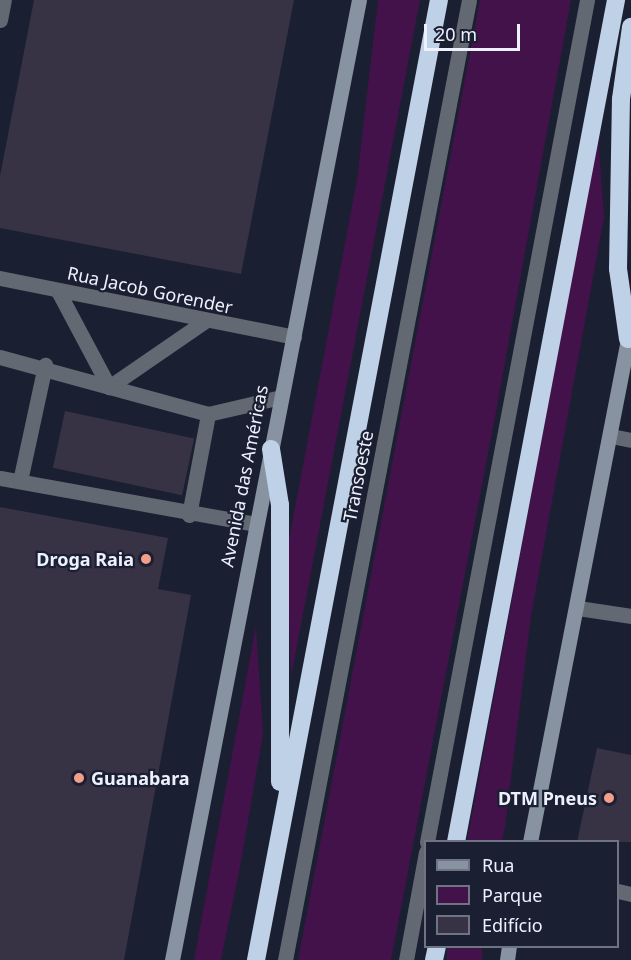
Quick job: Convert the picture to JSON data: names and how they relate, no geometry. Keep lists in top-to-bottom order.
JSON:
{
  "streets": {
    "main road": ["Avenida das Américas"],
    "street": ["Rua Jacob Gorender", "Transoeste"]
  },
  "crossings": [
    ["Rua Jacob Gorender", "Avenida das Américas"]
  ],
  "places": ["Droga Raia", "Guanabara", "DTM Pneus"],
  "legend": ["Rua", "Parque", "Edifício"],
  "scale_bar": "20 m"
}
